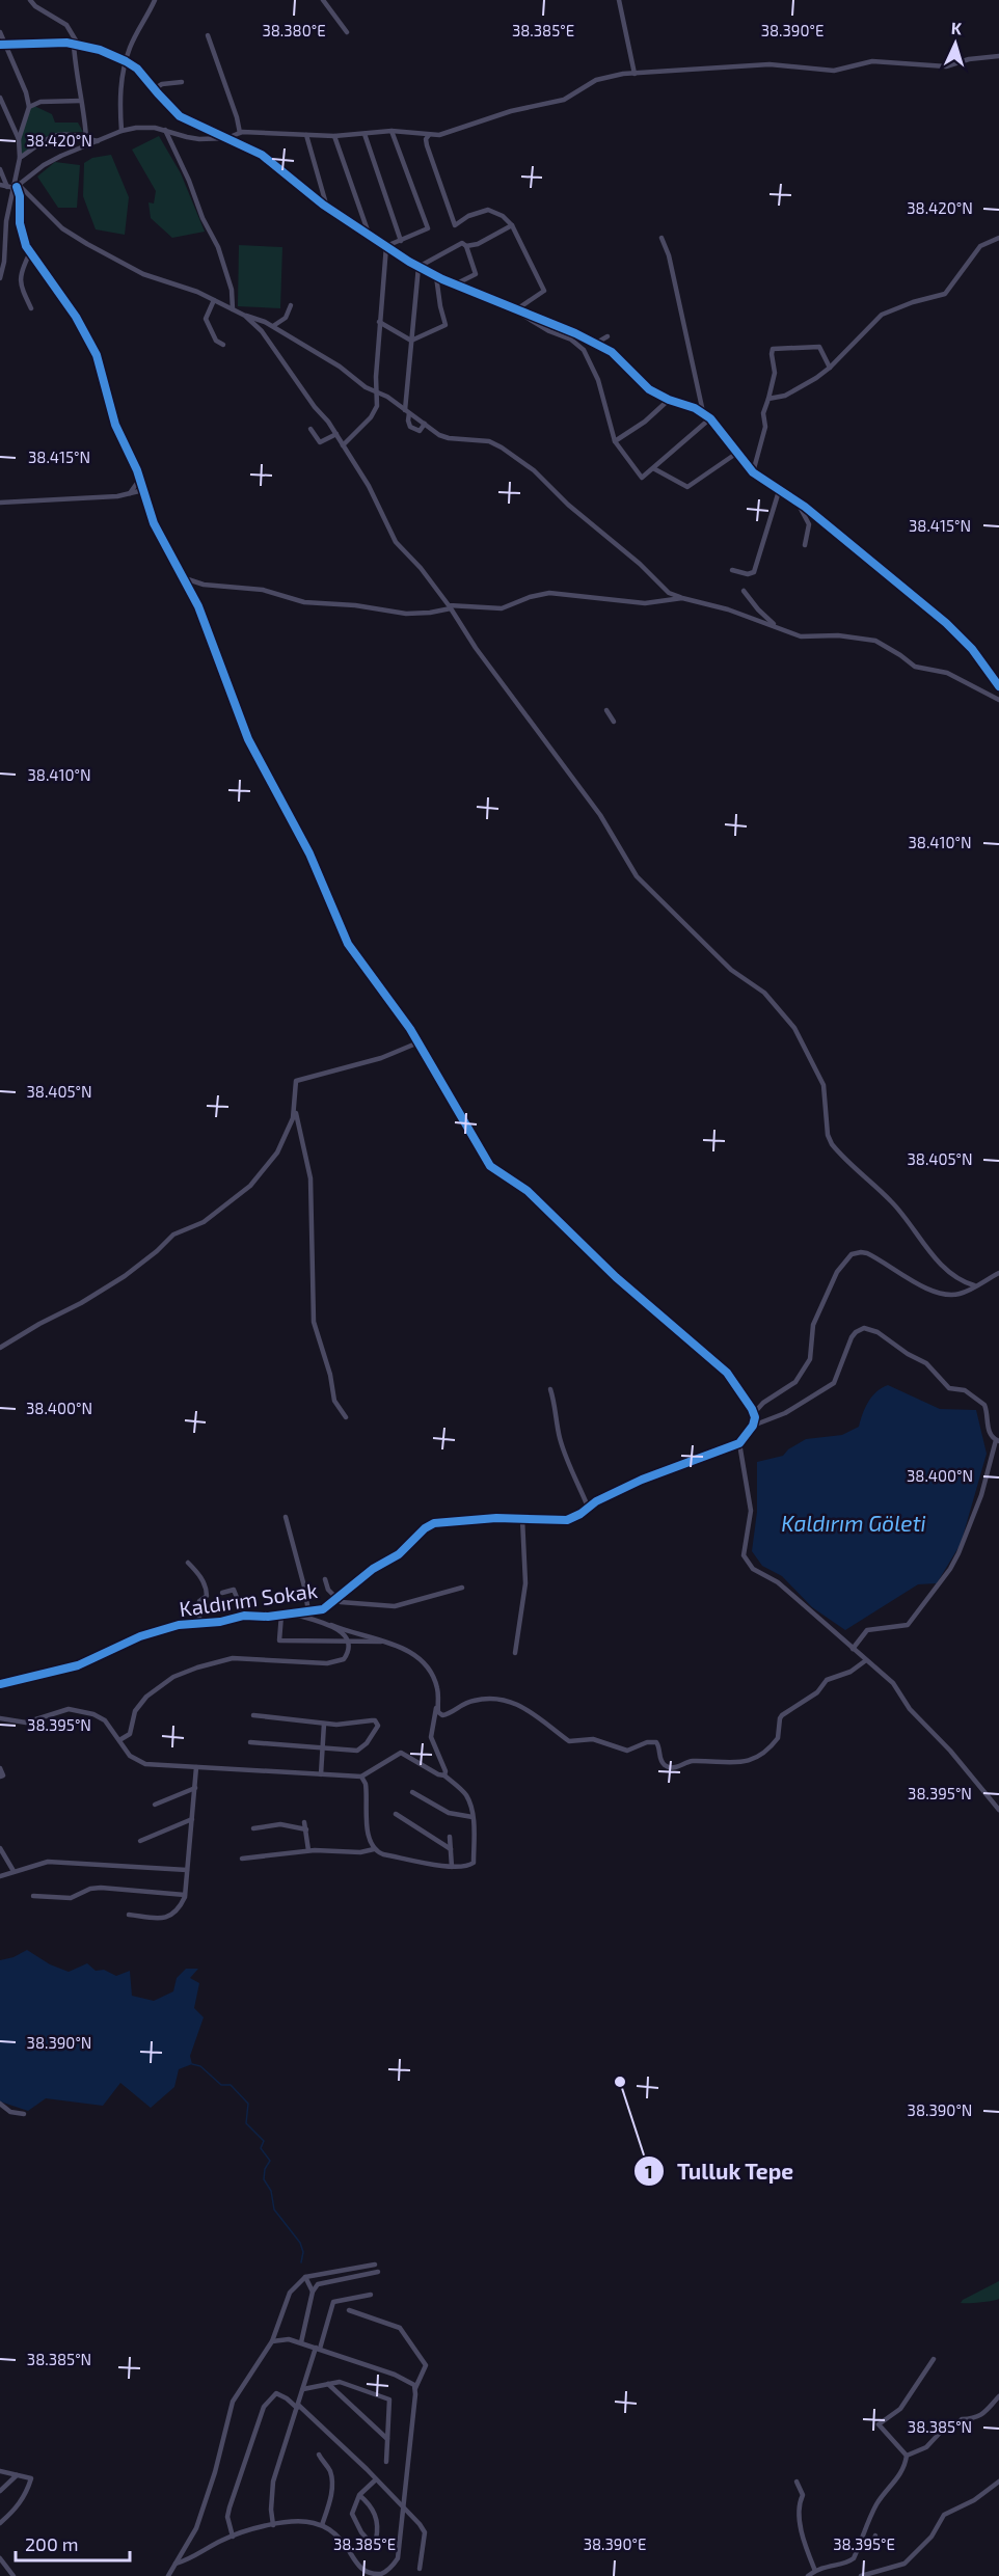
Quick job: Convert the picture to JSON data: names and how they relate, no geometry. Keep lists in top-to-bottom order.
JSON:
{
  "streets": {
    "street": ["Kaldırım Sokak"]
  },
  "water": ["Kaldırım Göleti"],
  "places": ["Tulluk Tepe"],
  "scale_bar": "200 m",
  "north": "top",
  "coordinates": [
    "38.380°E",
    "38.385°E",
    "38.390°E",
    "38.420°N",
    "38.415°N",
    "38.410°N",
    "38.405°N",
    "38.400°N",
    "38.395°N",
    "38.390°N",
    "38.385°N",
    "38.395°E"
  ]
}
